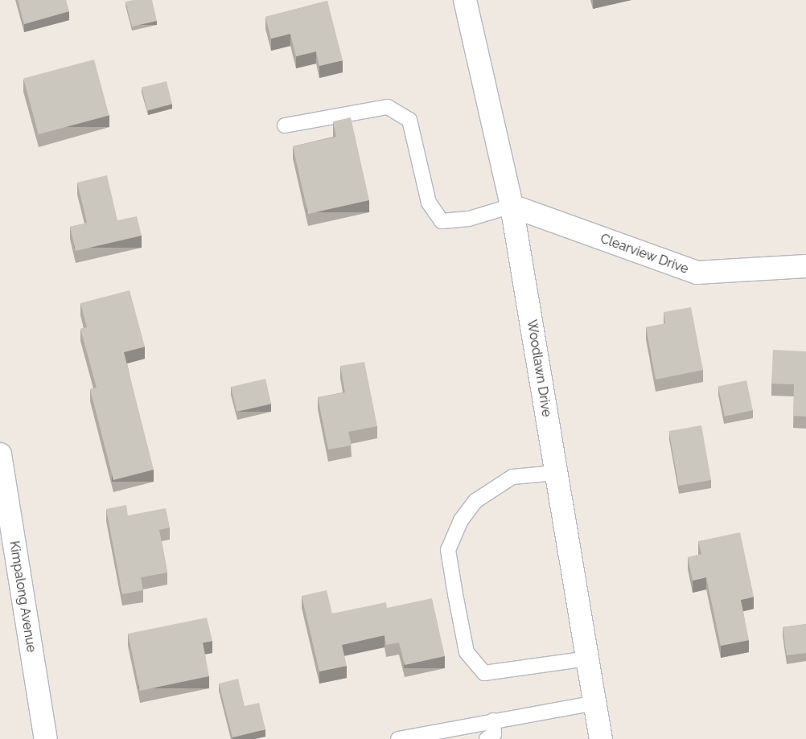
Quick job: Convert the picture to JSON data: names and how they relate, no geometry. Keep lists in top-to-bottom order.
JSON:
{
  "streets": {
    "main road": ["Clearview Drive", "Woodlawn Drive", "Kimpalong Avenue"]
  },
  "crossings": [
    ["Clearview Drive", "Woodlawn Drive"]
  ]
}
